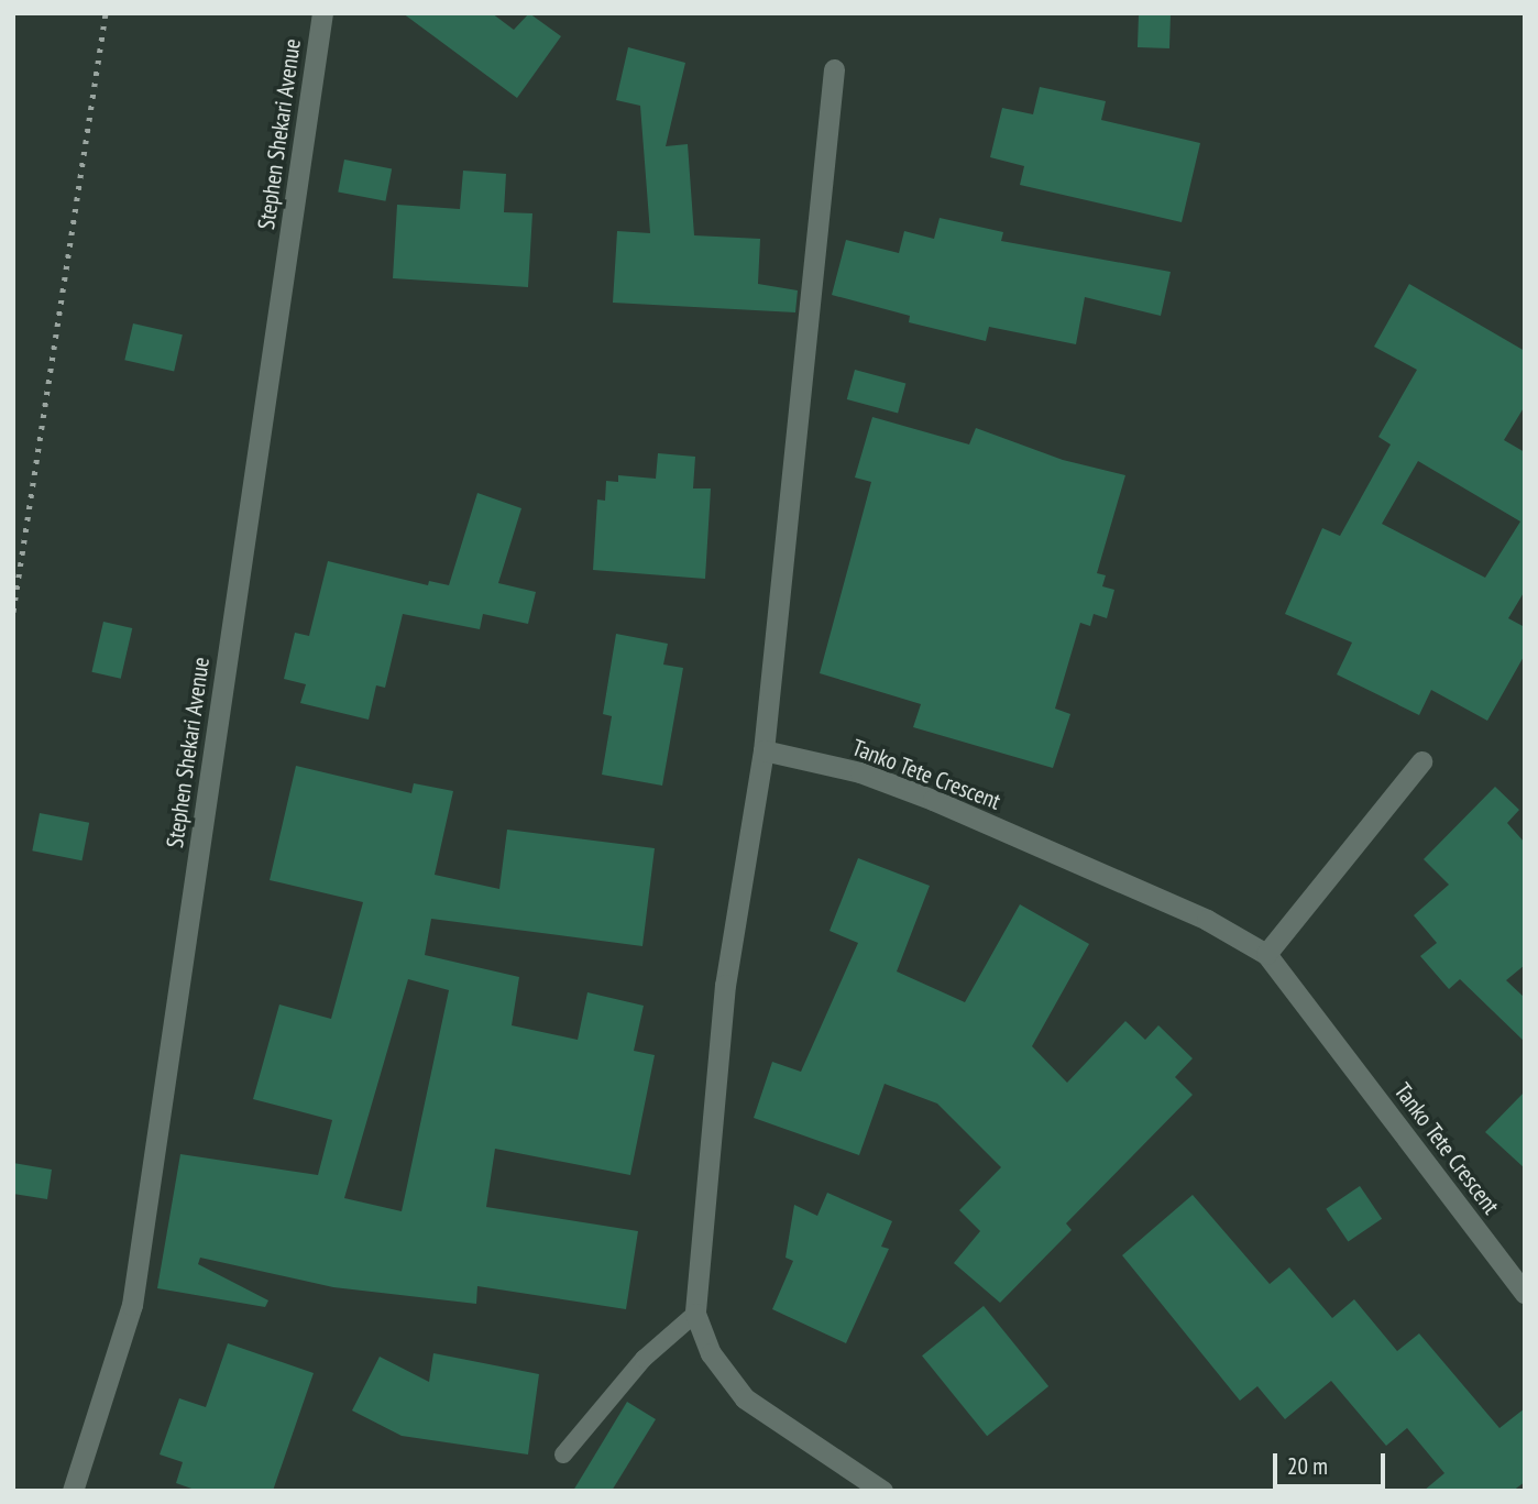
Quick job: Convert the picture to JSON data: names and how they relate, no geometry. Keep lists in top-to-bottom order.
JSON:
{
  "streets": {
    "street": ["Stephen Shekari Avenue", "Tanko Tete Crescent"]
  },
  "scale_bar": "20 m"
}
